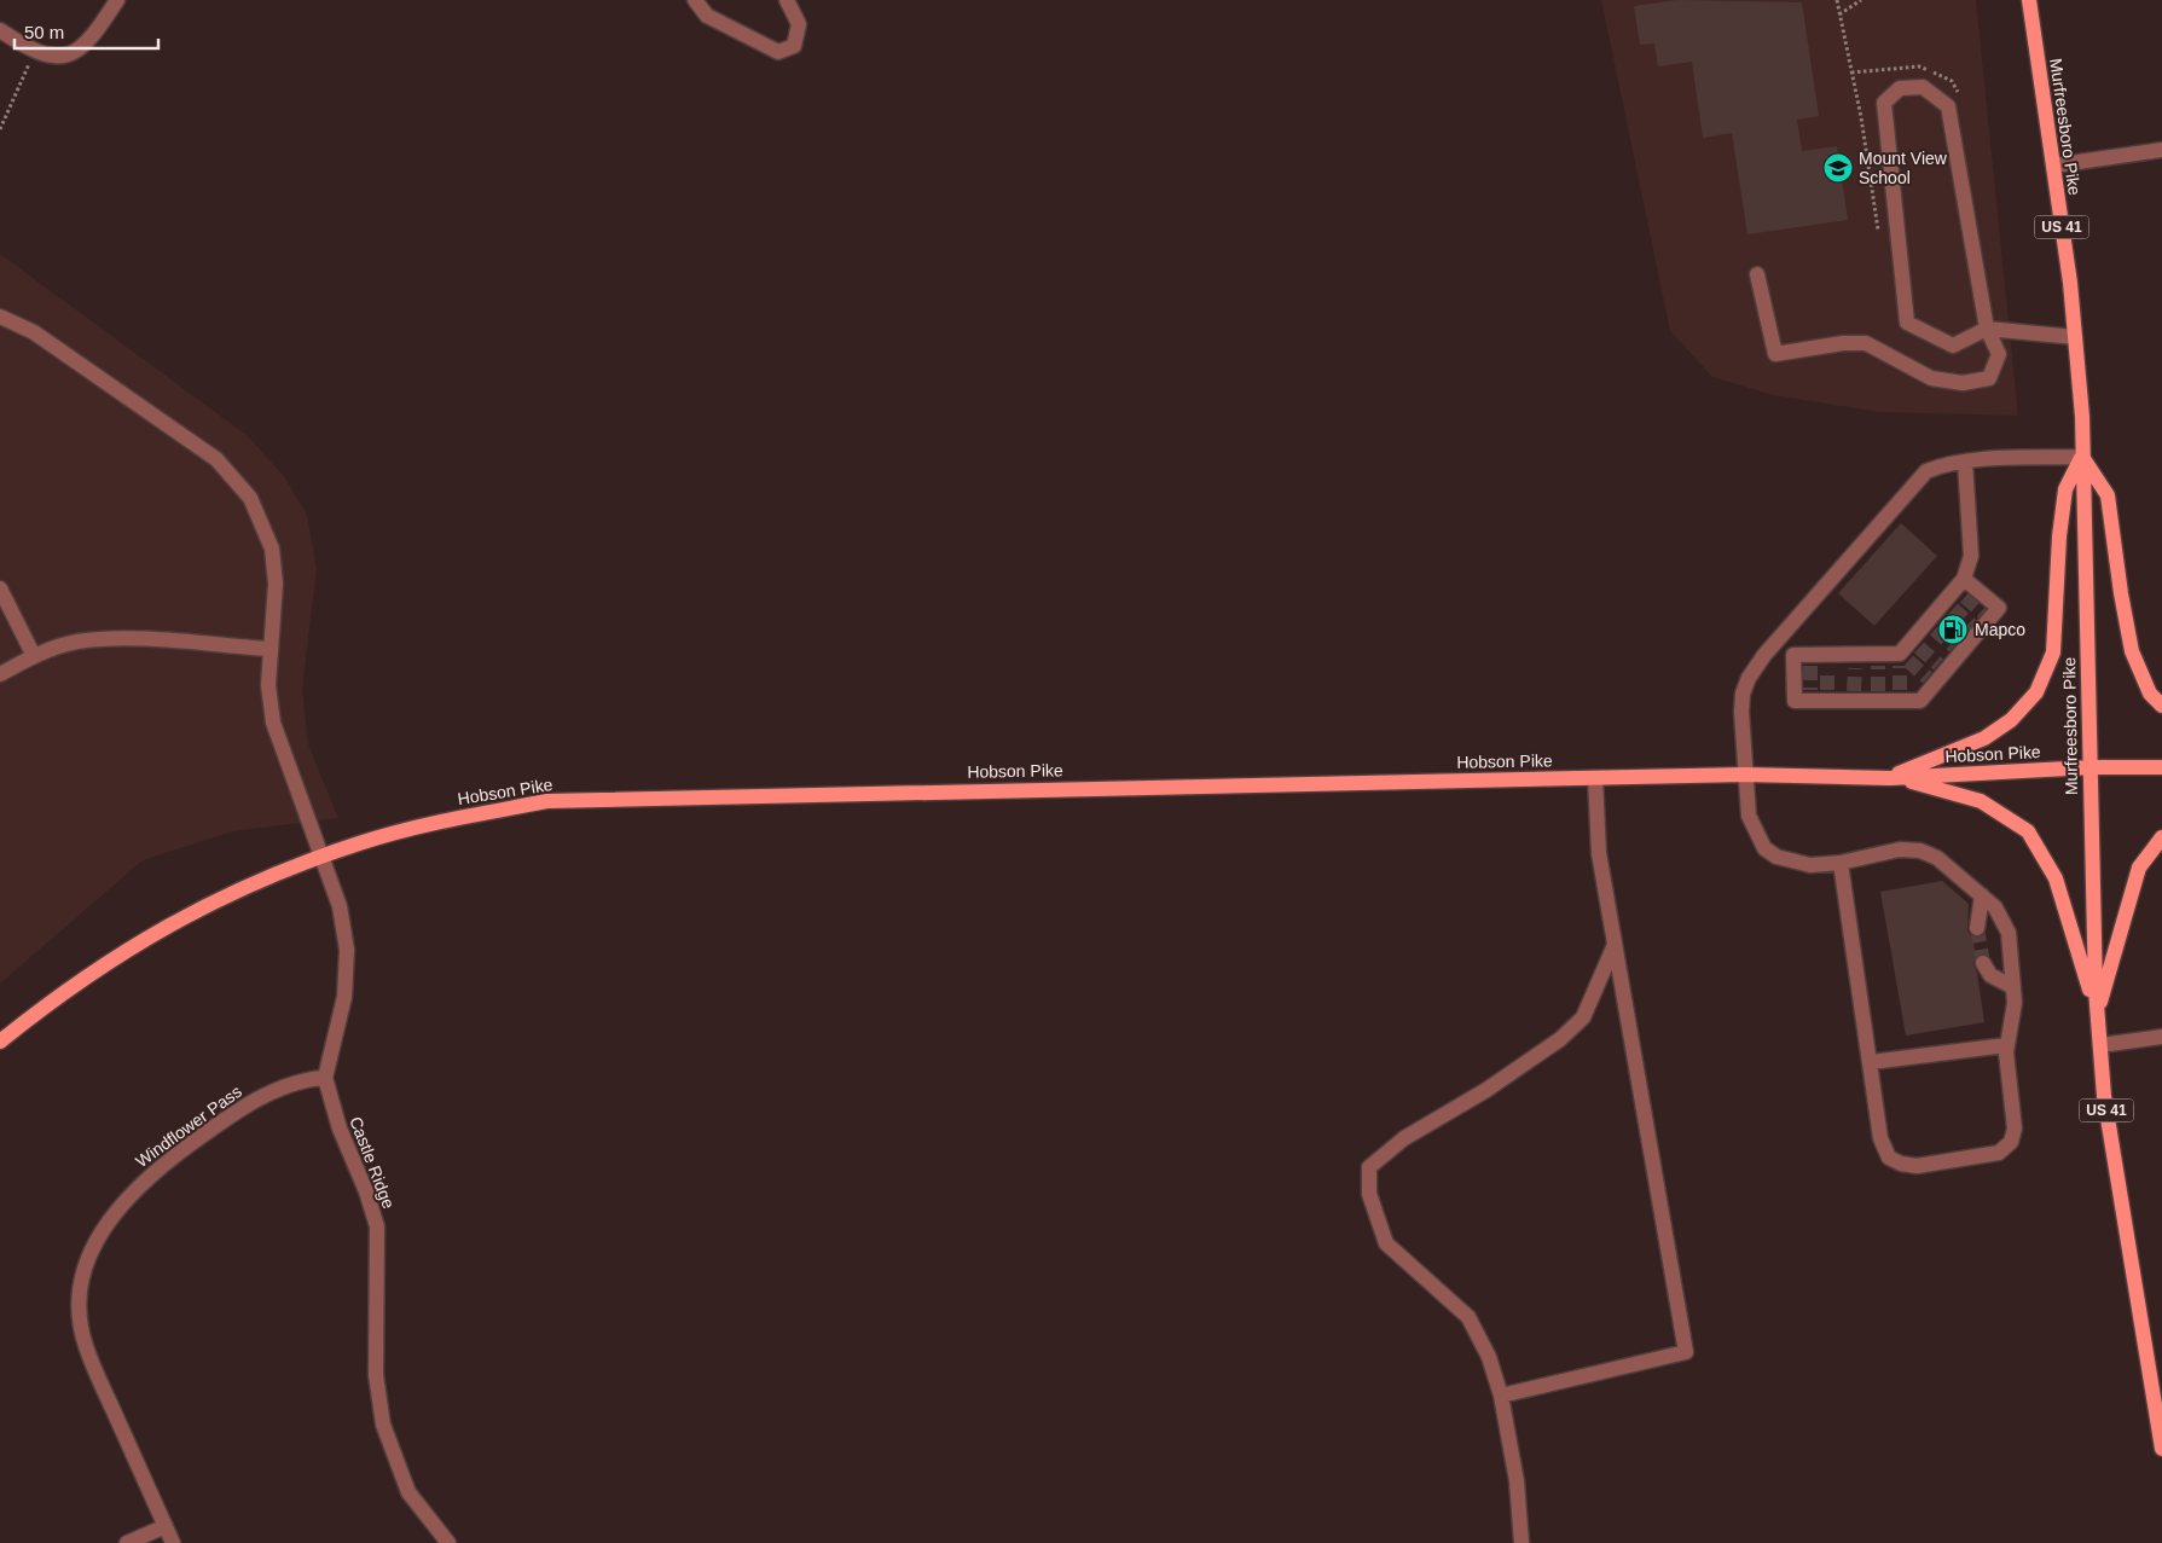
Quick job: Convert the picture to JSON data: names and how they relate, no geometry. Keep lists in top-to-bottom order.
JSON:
{
  "streets": {
    "main road": ["Murfreesboro Pike", "US 41", "Hobson Pike"],
    "street": ["Windflower Pass", "Castle Ridge"]
  },
  "crossings": [
    ["Murfreesboro Pike", "Hobson Pike"],
    ["Hobson Pike", "Castle Ridge"],
    ["Windflower Pass", "Castle Ridge"]
  ],
  "places": {
    "school or university": ["Mount View School"],
    "fuel station": ["Mapco"]
  },
  "scale_bar": "50 m"
}
